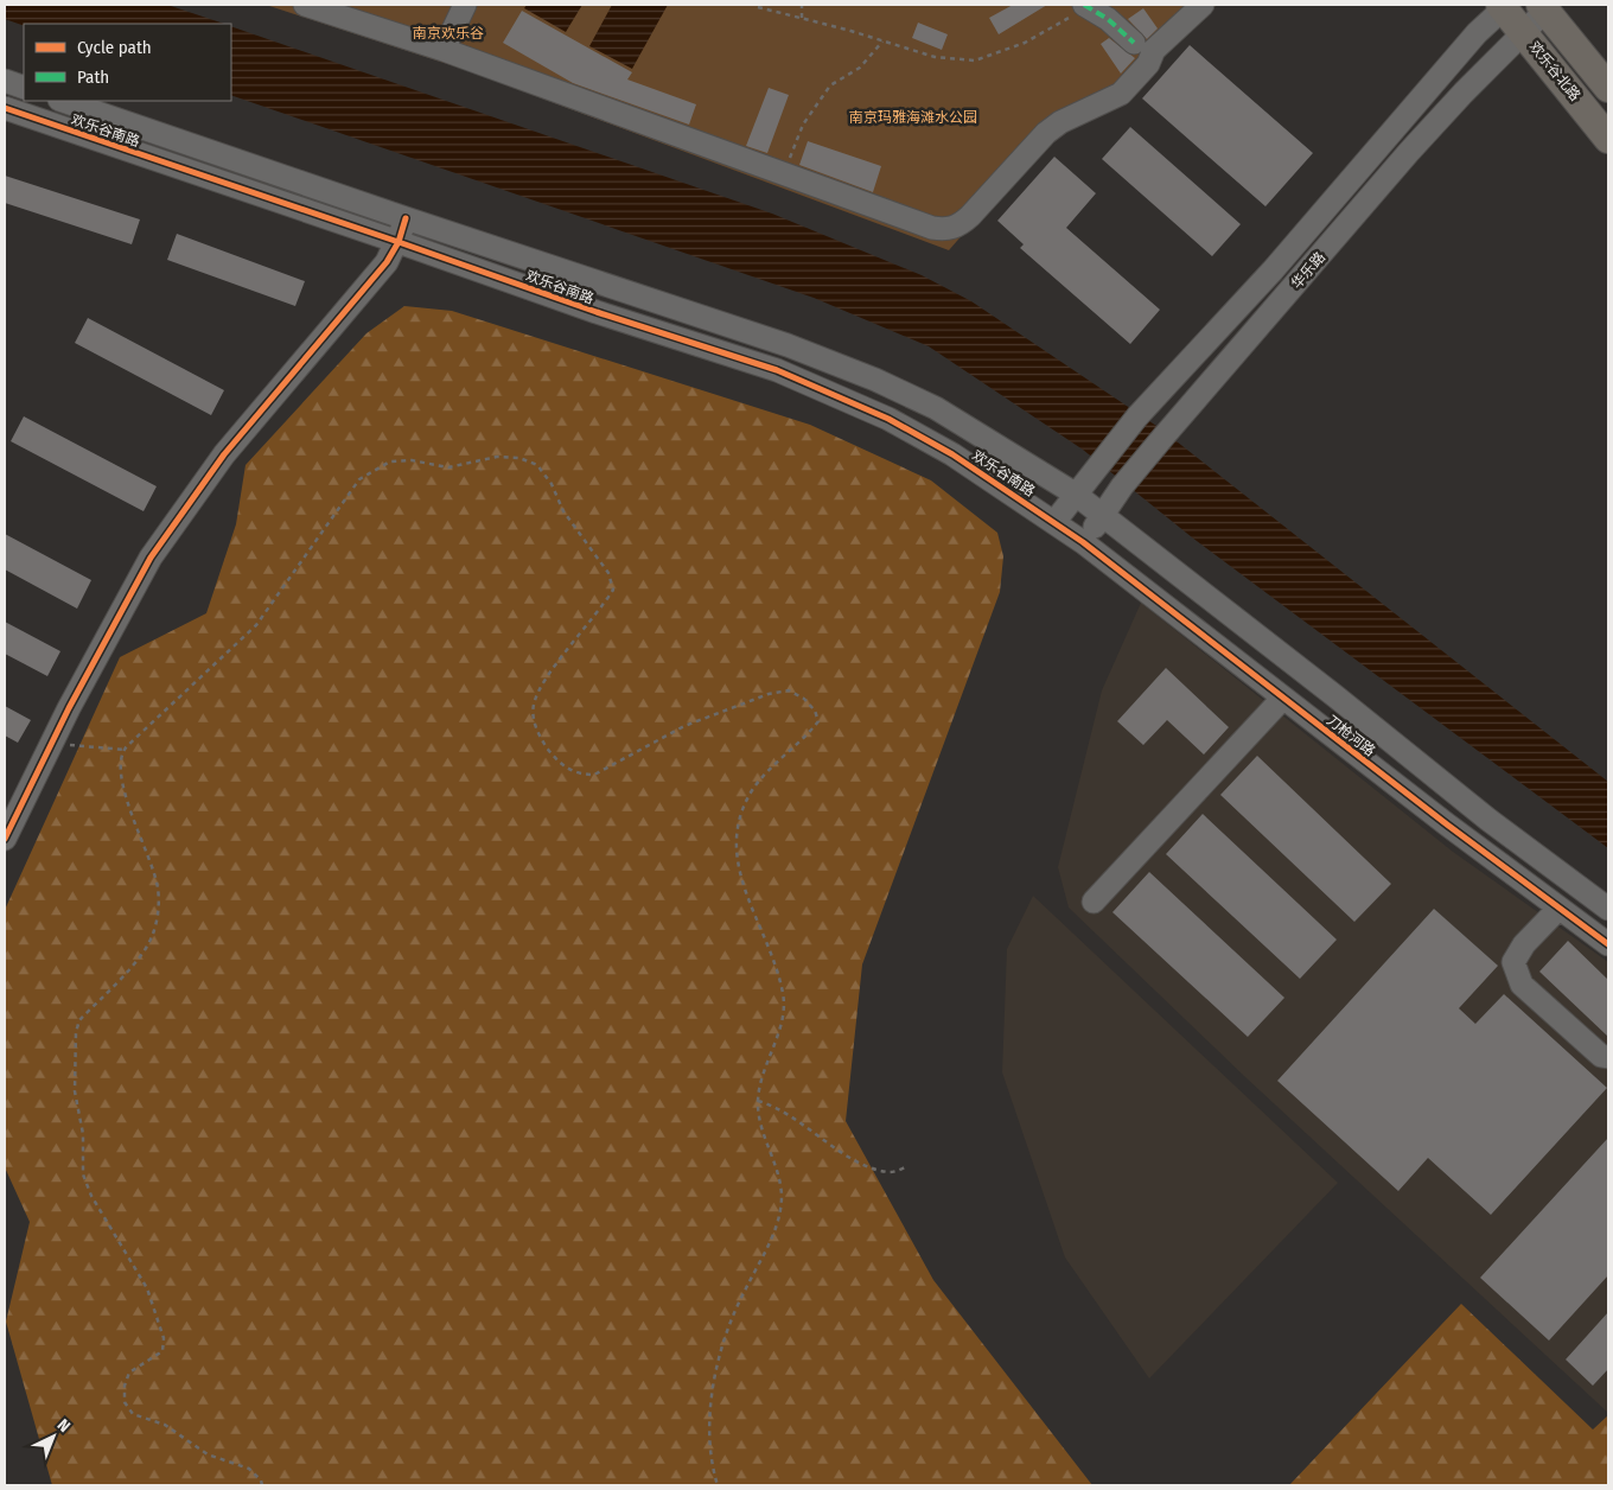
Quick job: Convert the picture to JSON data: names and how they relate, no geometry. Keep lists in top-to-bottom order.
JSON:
{
  "streets": {
    "main road": ["欢乐谷北路"],
    "street": ["欢乐谷南路", "华乐路", "刀枪河路"]
  },
  "crossings": [
    ["欢乐谷北路", "华乐路"],
    ["欢乐谷南路", "华乐路"],
    ["欢乐谷南路", "刀枪河路"],
    ["华乐路", "刀枪河路"]
  ],
  "parks": ["南京欢乐谷", "南京玛雅海滩水公园"],
  "legend": ["Cycle path", "Path"],
  "north": "top right"
}
